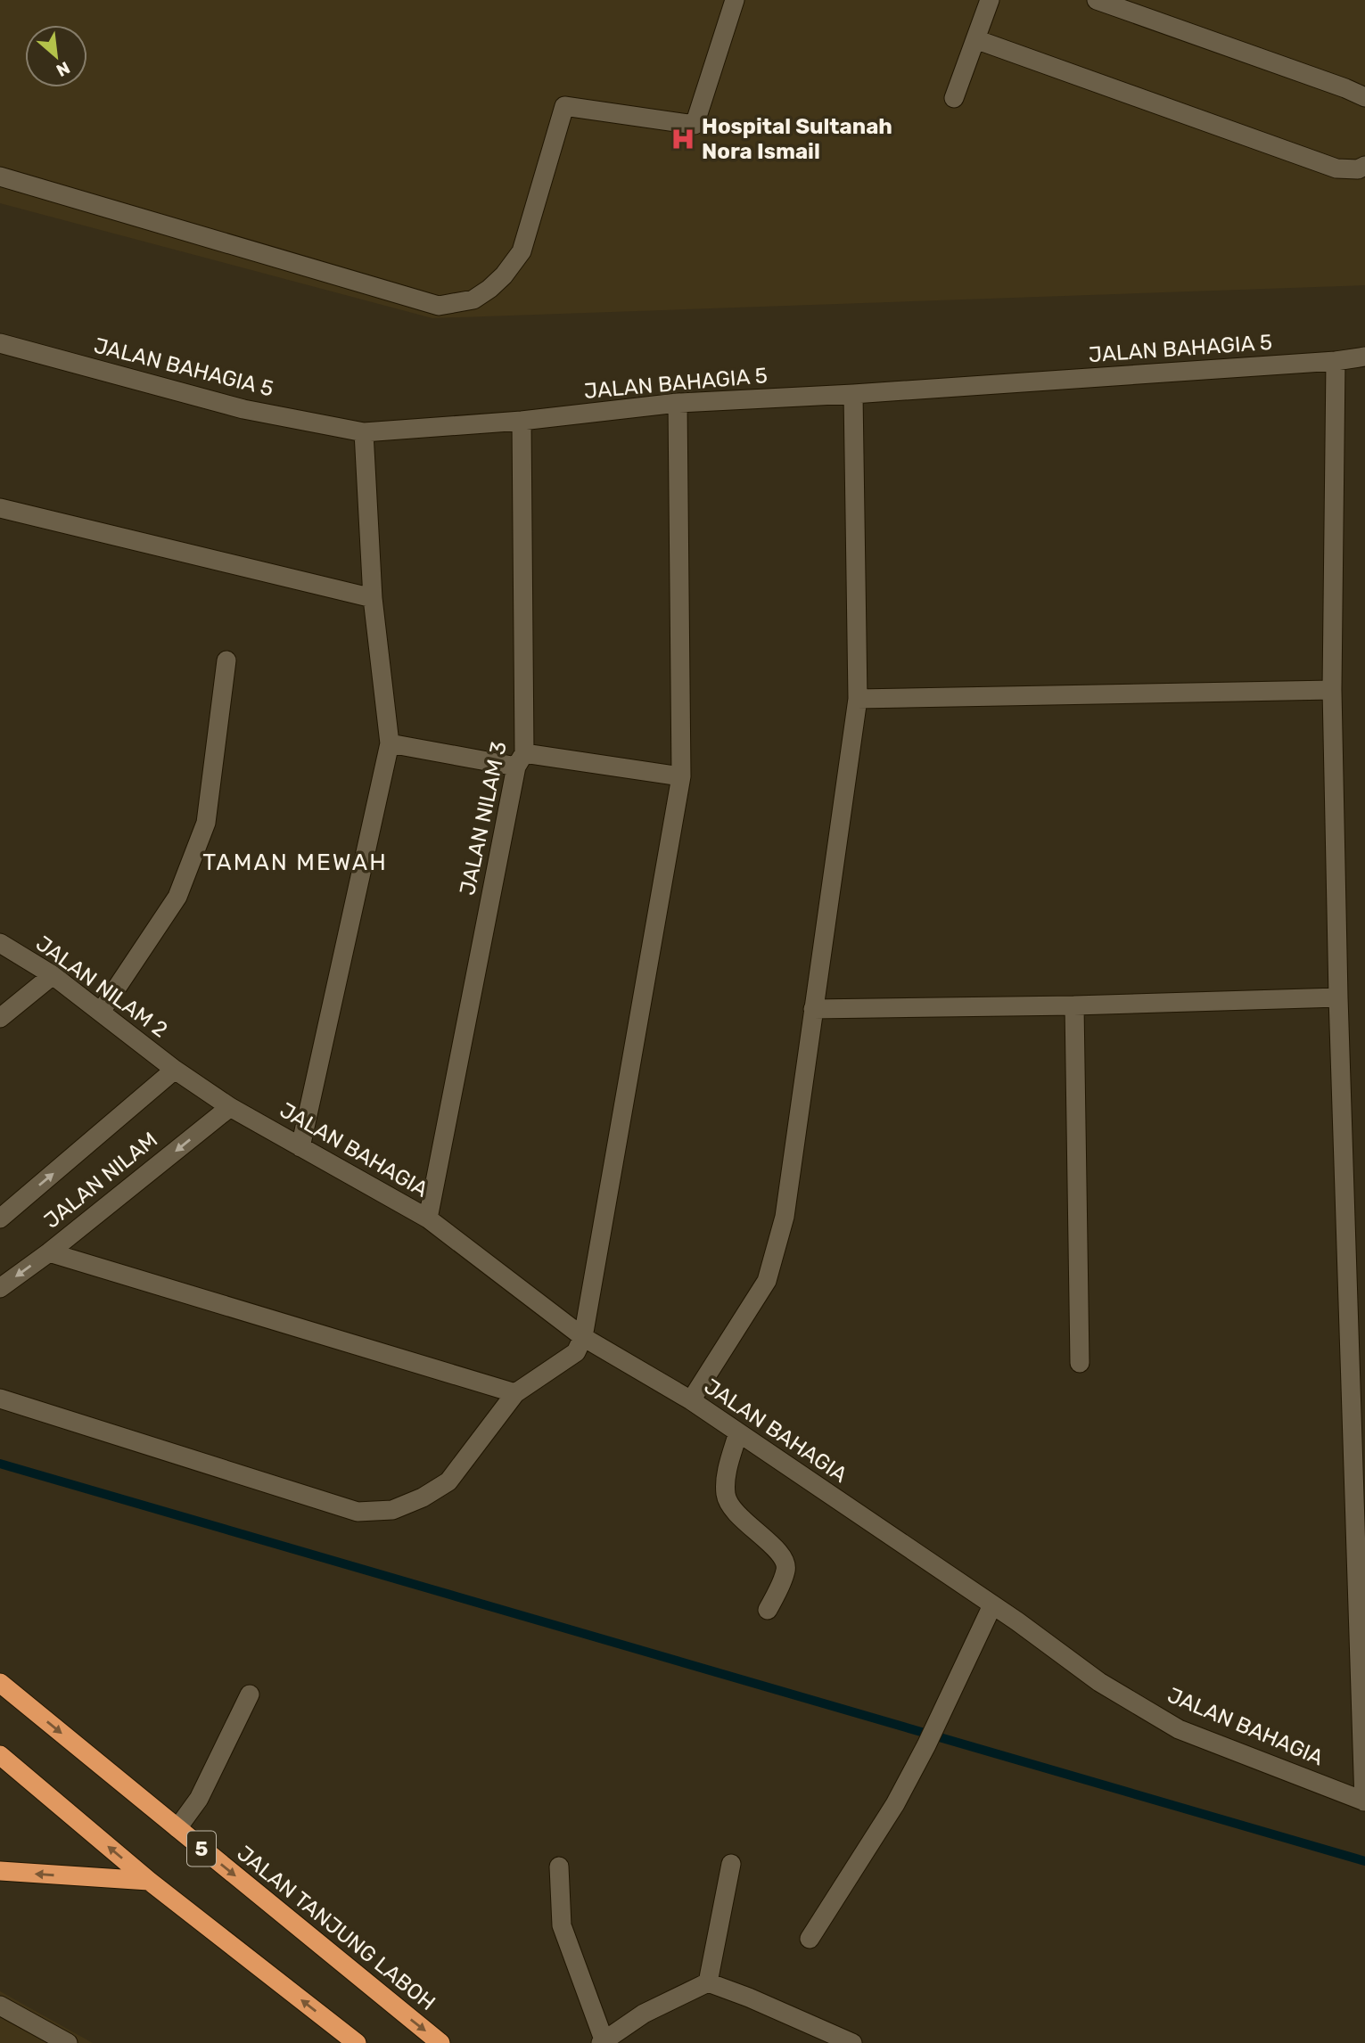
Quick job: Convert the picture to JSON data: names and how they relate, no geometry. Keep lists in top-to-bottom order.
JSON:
{
  "streets": {
    "highway": ["5", "JALAN TANJUNG LABOH"],
    "street": [
      "JALAN BAHAGIA 5",
      "JALAN NILAM 3",
      "JALAN NILAM 2",
      "JALAN BAHAGIA",
      "JALAN NILAM"
    ]
  },
  "crossings": [
    ["JALAN BAHAGIA 5", "JALAN NILAM 3"],
    ["JALAN NILAM 3", "JALAN BAHAGIA"],
    ["JALAN NILAM 2", "JALAN BAHAGIA"],
    ["JALAN NILAM 2", "JALAN NILAM"],
    ["JALAN BAHAGIA", "JALAN NILAM"]
  ],
  "districts": ["TAMAN MEWAH"],
  "places": {
    "hospital": ["Hospital Sultanah Nora Ismail"]
  },
  "north": "bottom right"
}
